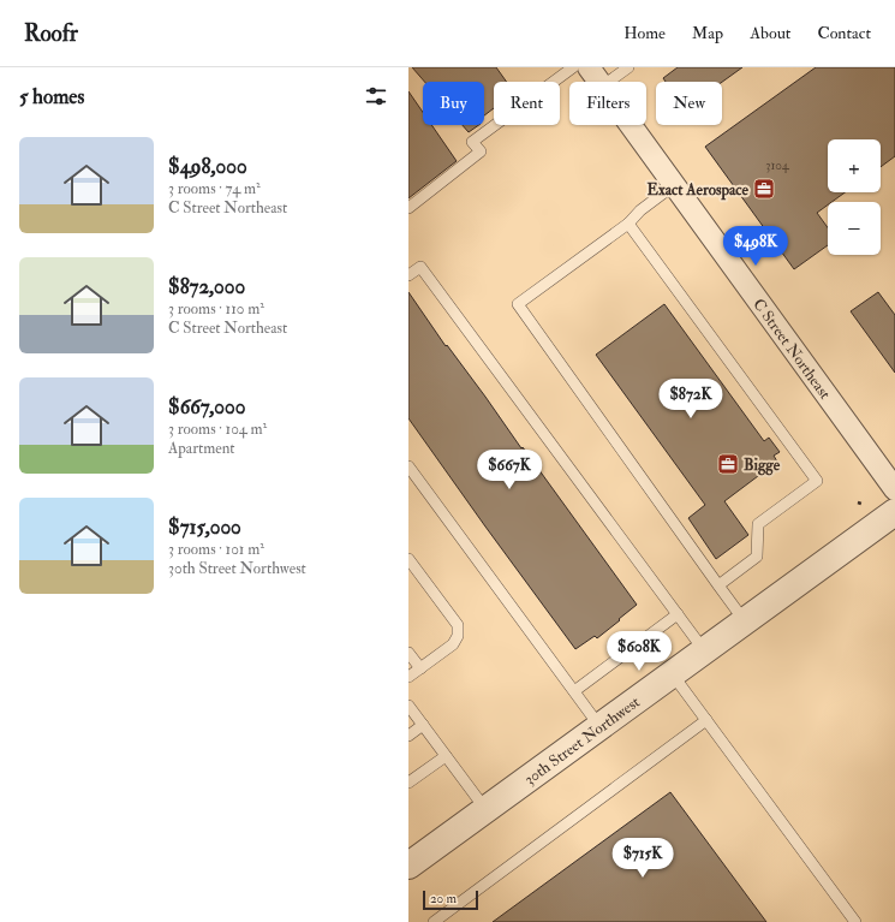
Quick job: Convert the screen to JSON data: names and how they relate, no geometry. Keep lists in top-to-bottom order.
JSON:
{
  "streets": {
    "street": ["C Street Northeast", "30th Street Northwest"]
  },
  "places": {
    "office": ["Exact Aerospace", "Bigge"]
  },
  "house_numbers": ["3104"],
  "scale_bar": "20 m",
  "page": {
    "header": "Roofr",
    "nav": [
      "Home",
      "Map",
      "About",
      "Contact"
    ],
    "heading": "5 homes",
    "chip": [
      "Buy",
      "Rent",
      "Filters",
      "New"
    ],
    "list": [
      {
        "name": "$498,000",
        "note": "3 rooms · 74 m² · C Street Northeast"
      },
      {
        "name": "$872,000",
        "note": "3 rooms · 110 m² · C Street Northeast"
      },
      {
        "name": "$667,000",
        "note": "3 rooms · 104 m² · Apartment"
      },
      {
        "name": "$715,000",
        "note": "3 rooms · 101 m² · 30th Street Northwest"
      }
    ],
    "map_buttons": ["+", "−"],
    "price": [
      "$498K",
      "$872K",
      "$667K",
      "$608K",
      "$715K"
    ],
    "scale": "20 m"
  }
}
